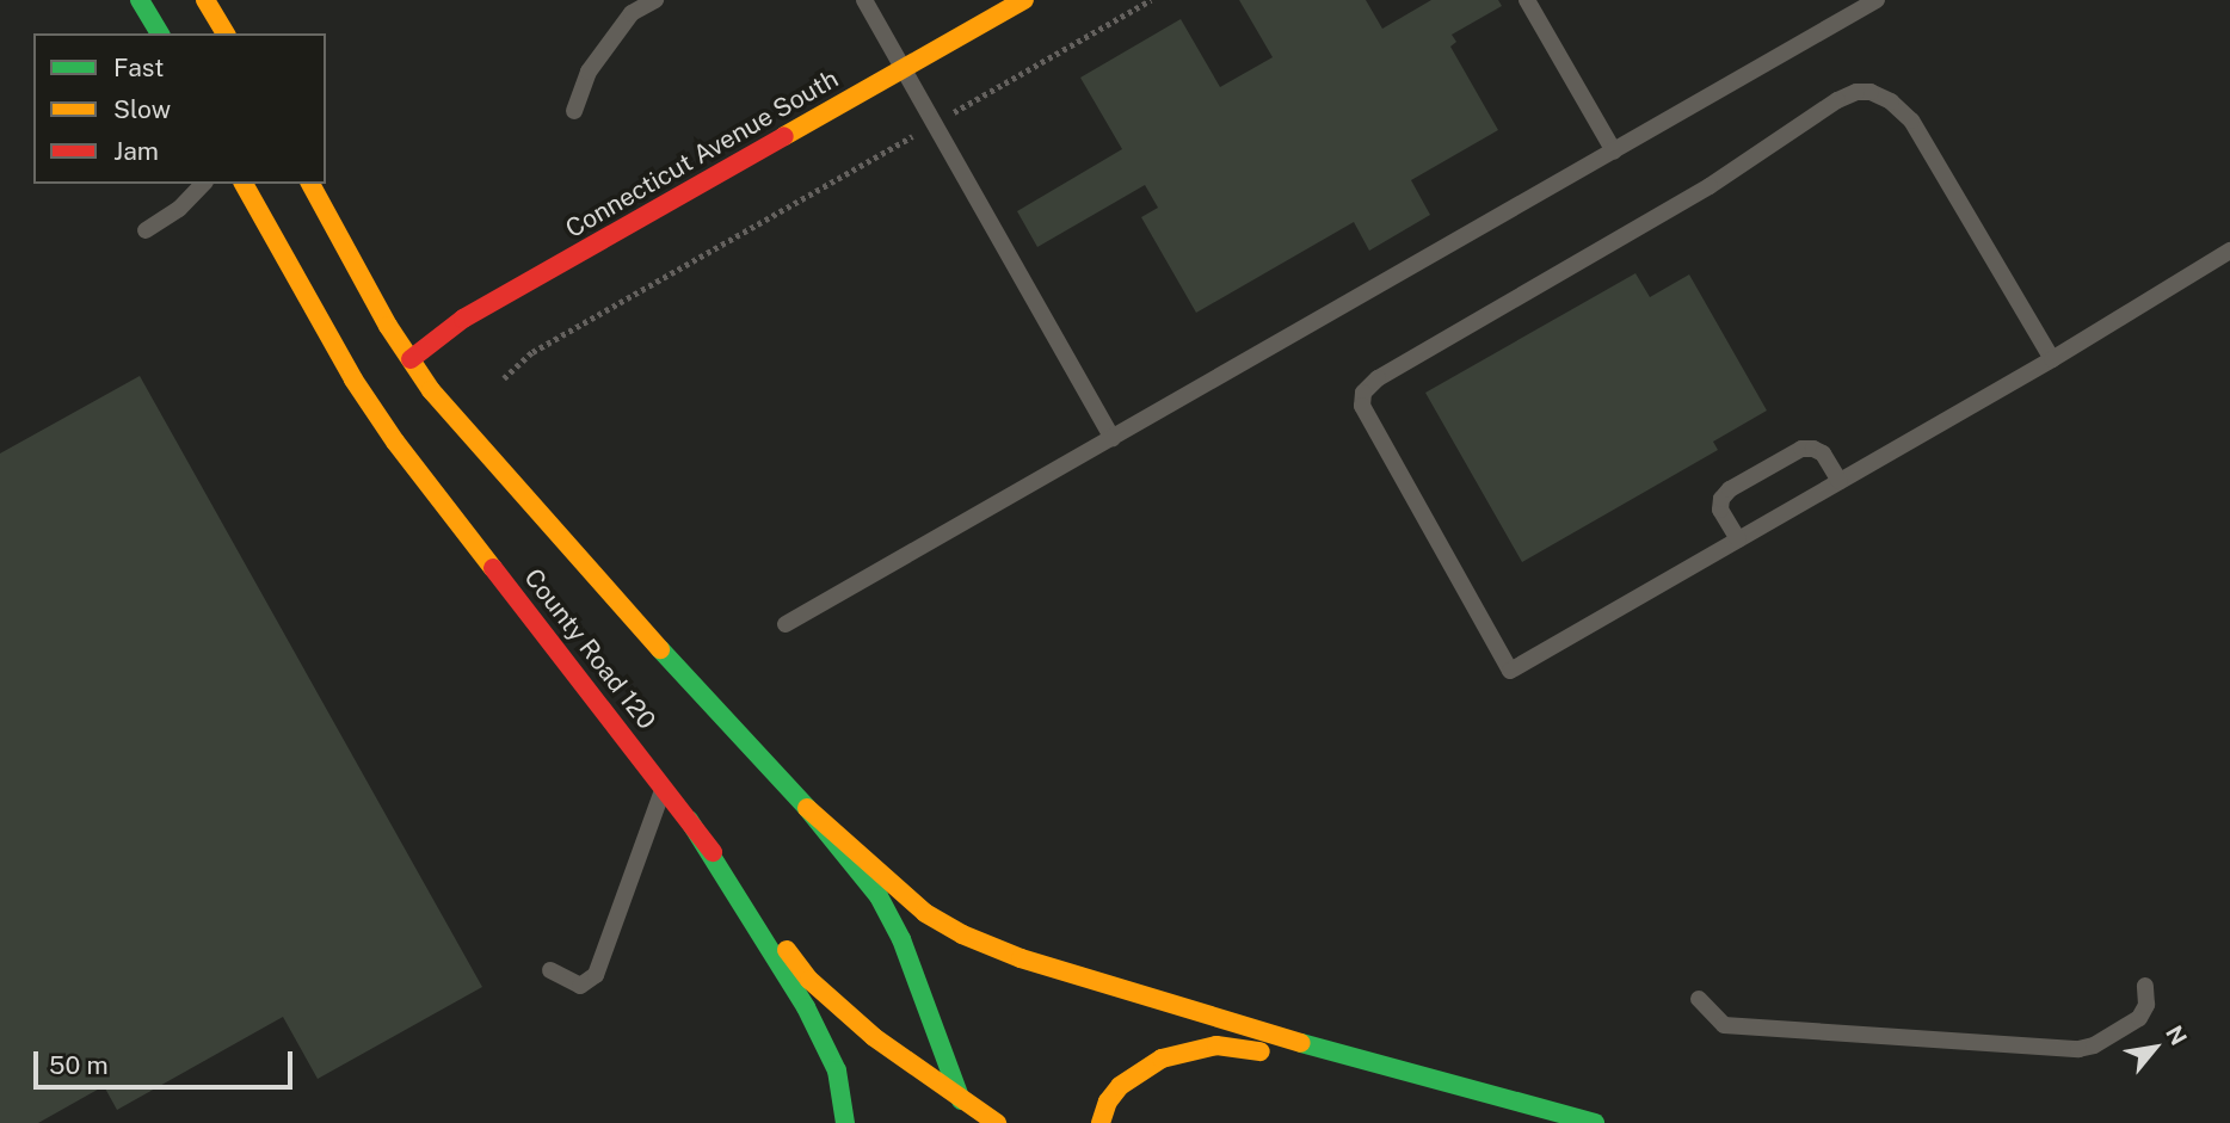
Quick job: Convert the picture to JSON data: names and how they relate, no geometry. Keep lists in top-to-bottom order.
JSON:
{
  "streets": {
    "main road": ["Connecticut Avenue South", "County Road 120"]
  },
  "crossings": [
    ["Connecticut Avenue South", "County Road 120"]
  ],
  "legend": ["Fast", "Slow", "Jam"],
  "scale_bar": "50 m",
  "north": "top right"
}
